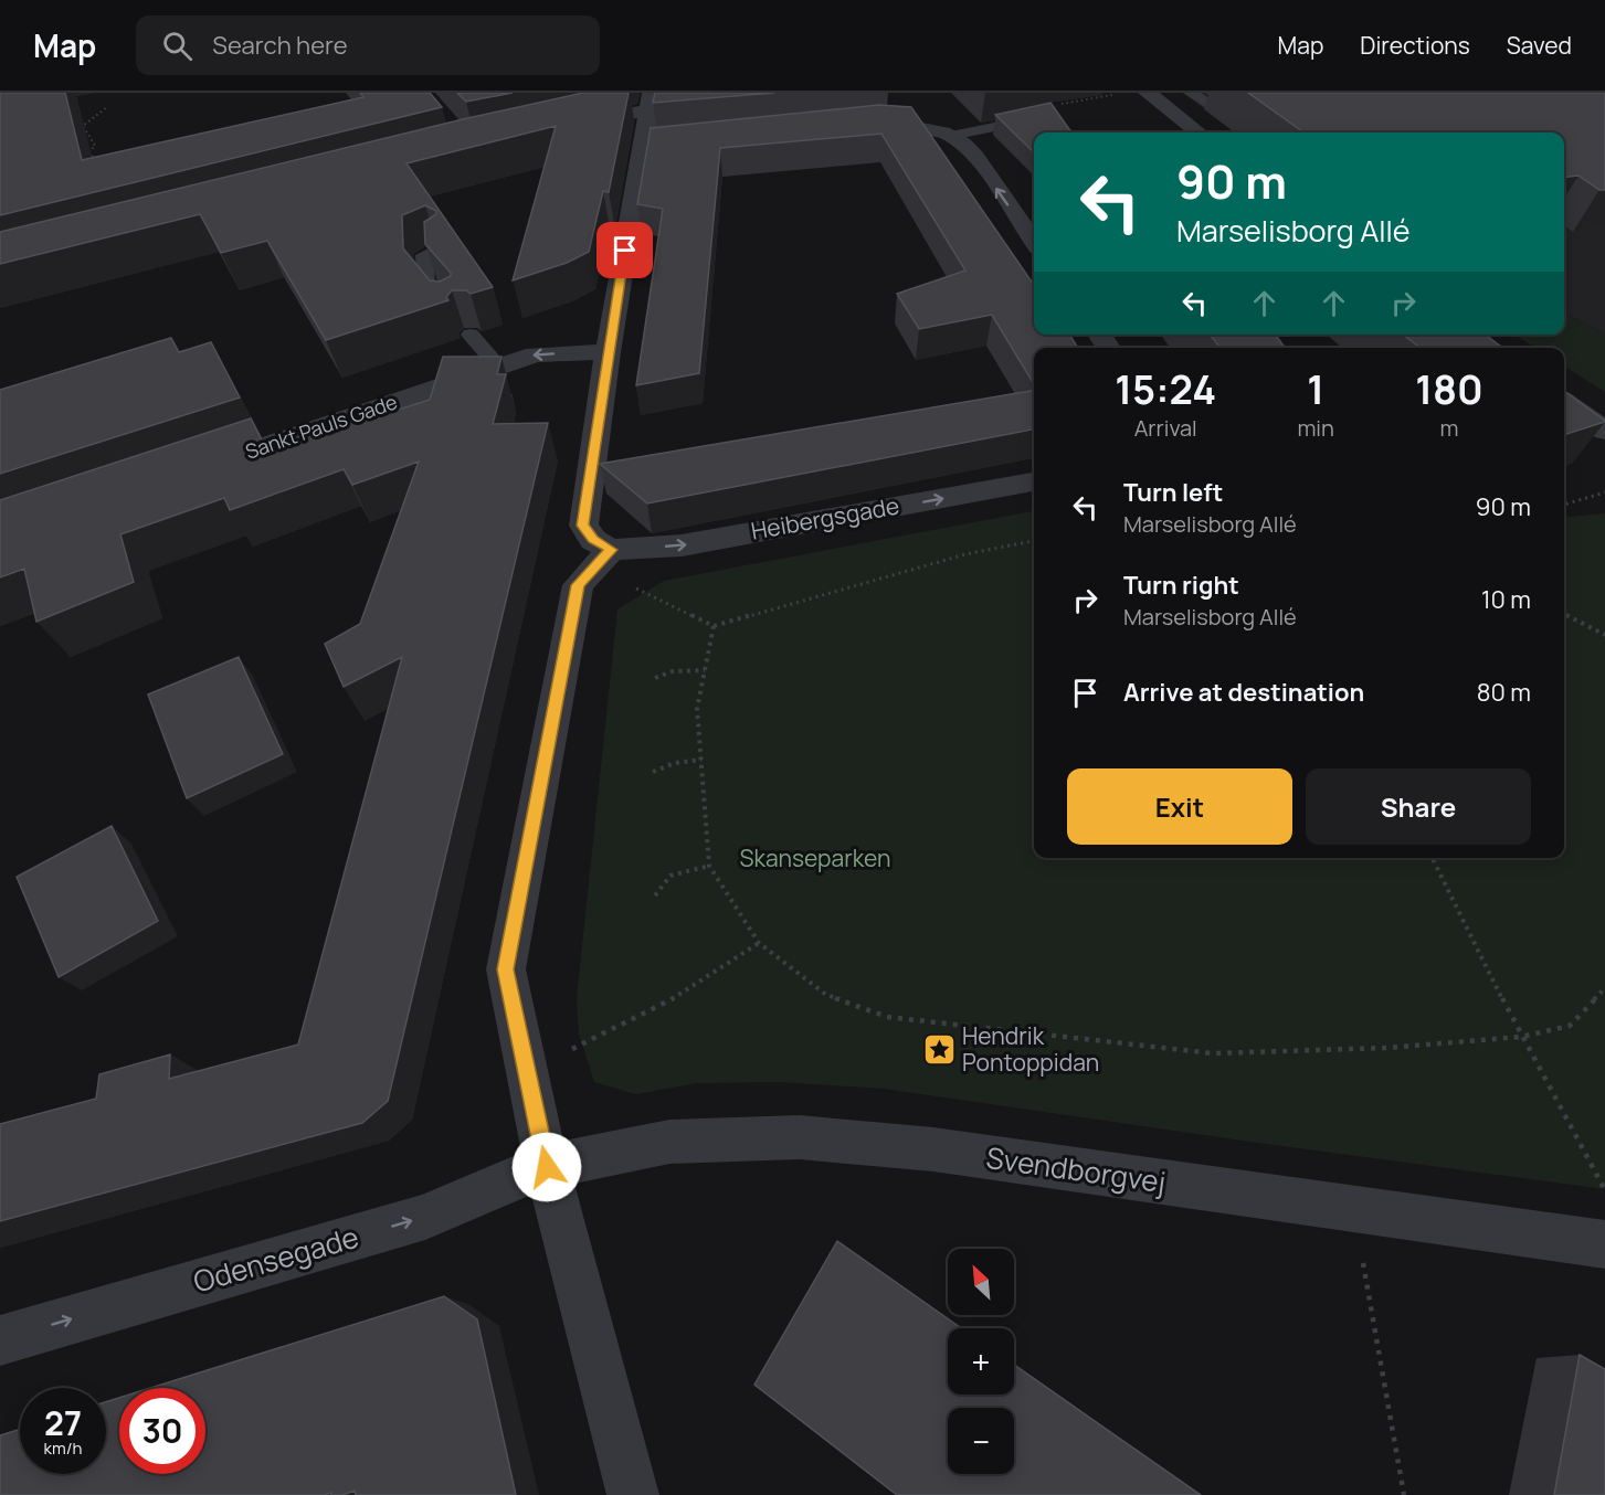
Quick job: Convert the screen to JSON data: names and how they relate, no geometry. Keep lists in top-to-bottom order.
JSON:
{
  "streets": {
    "street": [
      "Sankt Pauls Gade",
      "Heibergsgade",
      "Svendborgvej",
      "Odensegade"
    ]
  },
  "crossings": [
    ["Svendborgvej", "Odensegade"]
  ],
  "one_way": ["Heibergsgade", "Odensegade"],
  "parks": ["Skanseparken"],
  "places": {
    "place": ["Hendrik Pontoppidan"]
  },
  "north": "top left",
  "page": {
    "header": "Map",
    "search": "Search here",
    "nav": ["Map", "Directions", "Saved"],
    "turn": ["90 m", "Marselisborg Allé"],
    "eta": [
      "15:24",
      "Arrival",
      "1",
      "min",
      "180",
      "m"
    ],
    "list": [
      {
        "name": "Turn left",
        "note": "Marselisborg Allé",
        "value": "90 m"
      },
      {
        "name": "Turn right",
        "note": "Marselisborg Allé",
        "value": "10 m"
      },
      {
        "name": "Arrive at destination",
        "value": "80 m"
      }
    ],
    "buttons": ["Exit", "Share"],
    "map_buttons": ["+", "−"],
    "speed": "27 km/h",
    "limit": "30"
  }
}
